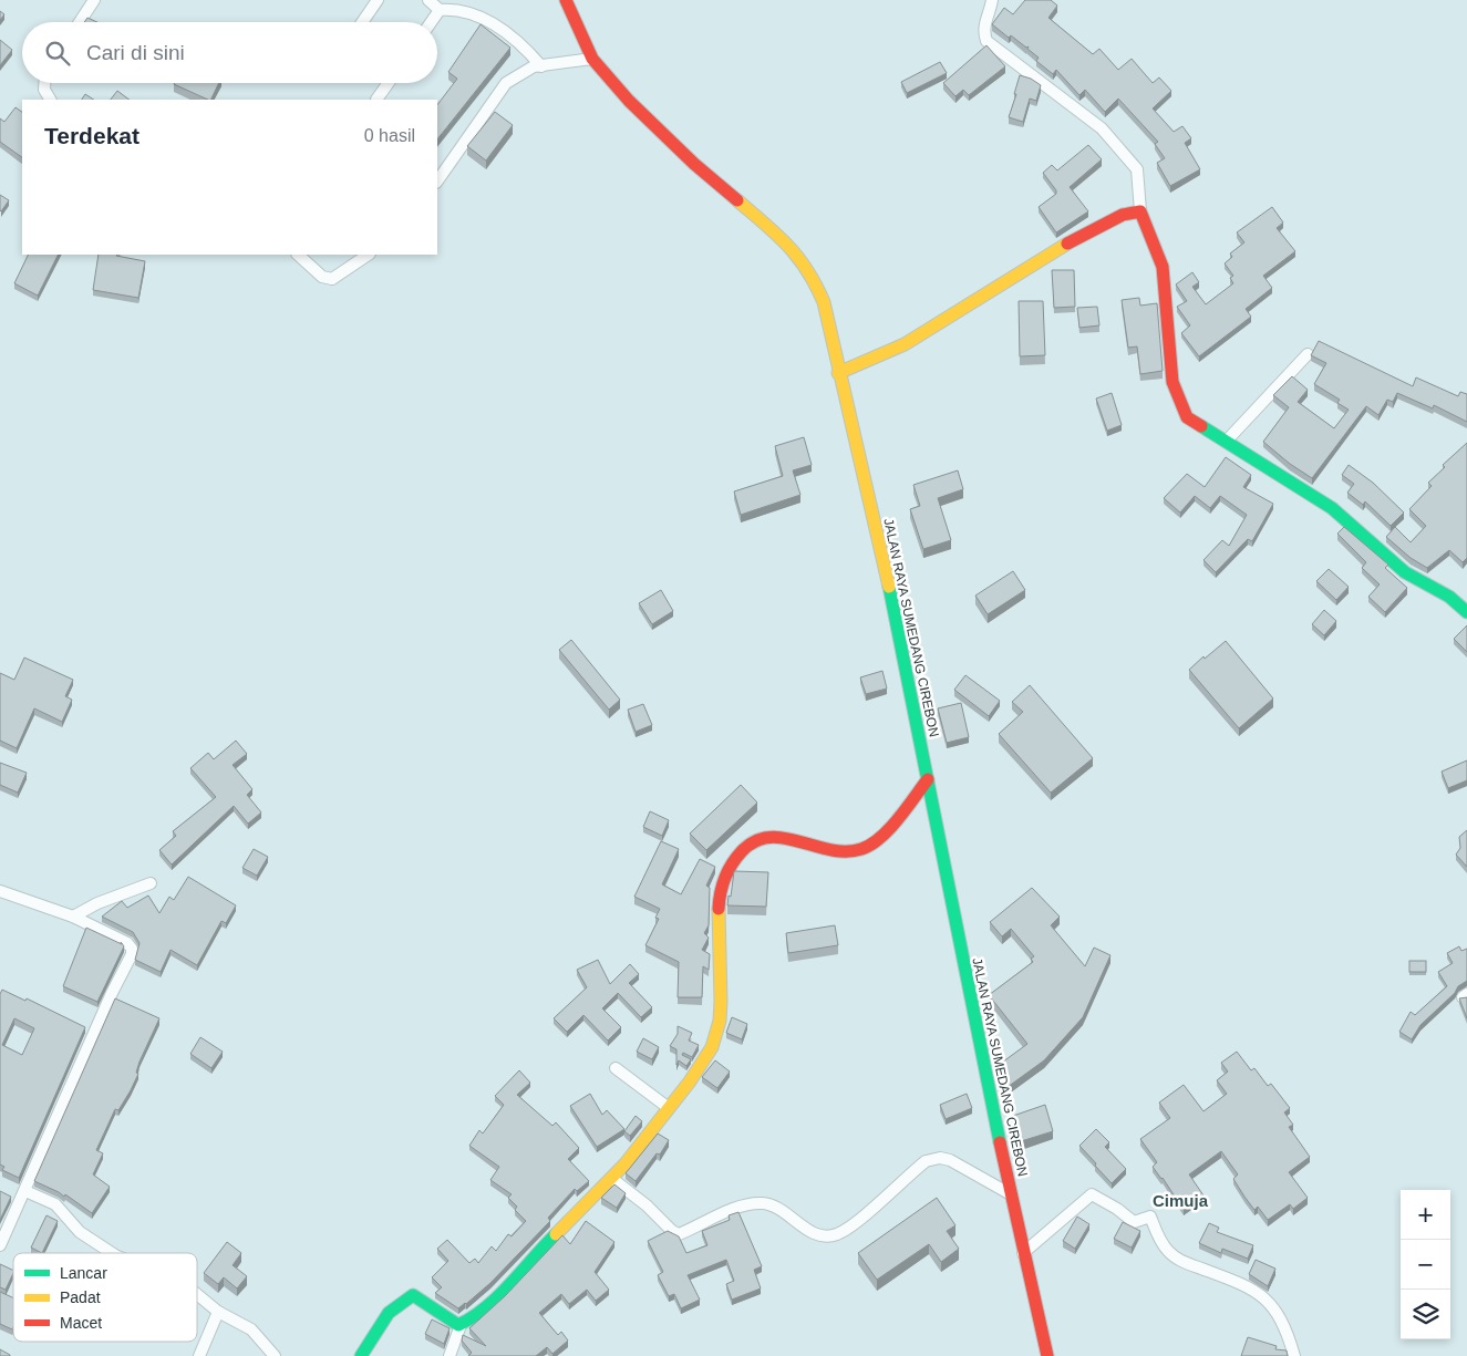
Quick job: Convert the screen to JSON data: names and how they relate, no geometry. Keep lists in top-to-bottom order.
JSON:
{
  "streets": {
    "main road": ["JALAN RAYA SUMEDANG CIREBON"]
  },
  "districts": ["Cimuja"],
  "legend": ["Lancar", "Padat", "Macet"],
  "page": {
    "search": "Cari di sini",
    "heading": ["Terdekat", "0 hasil"],
    "map_buttons": ["+", "−"]
  }
}
